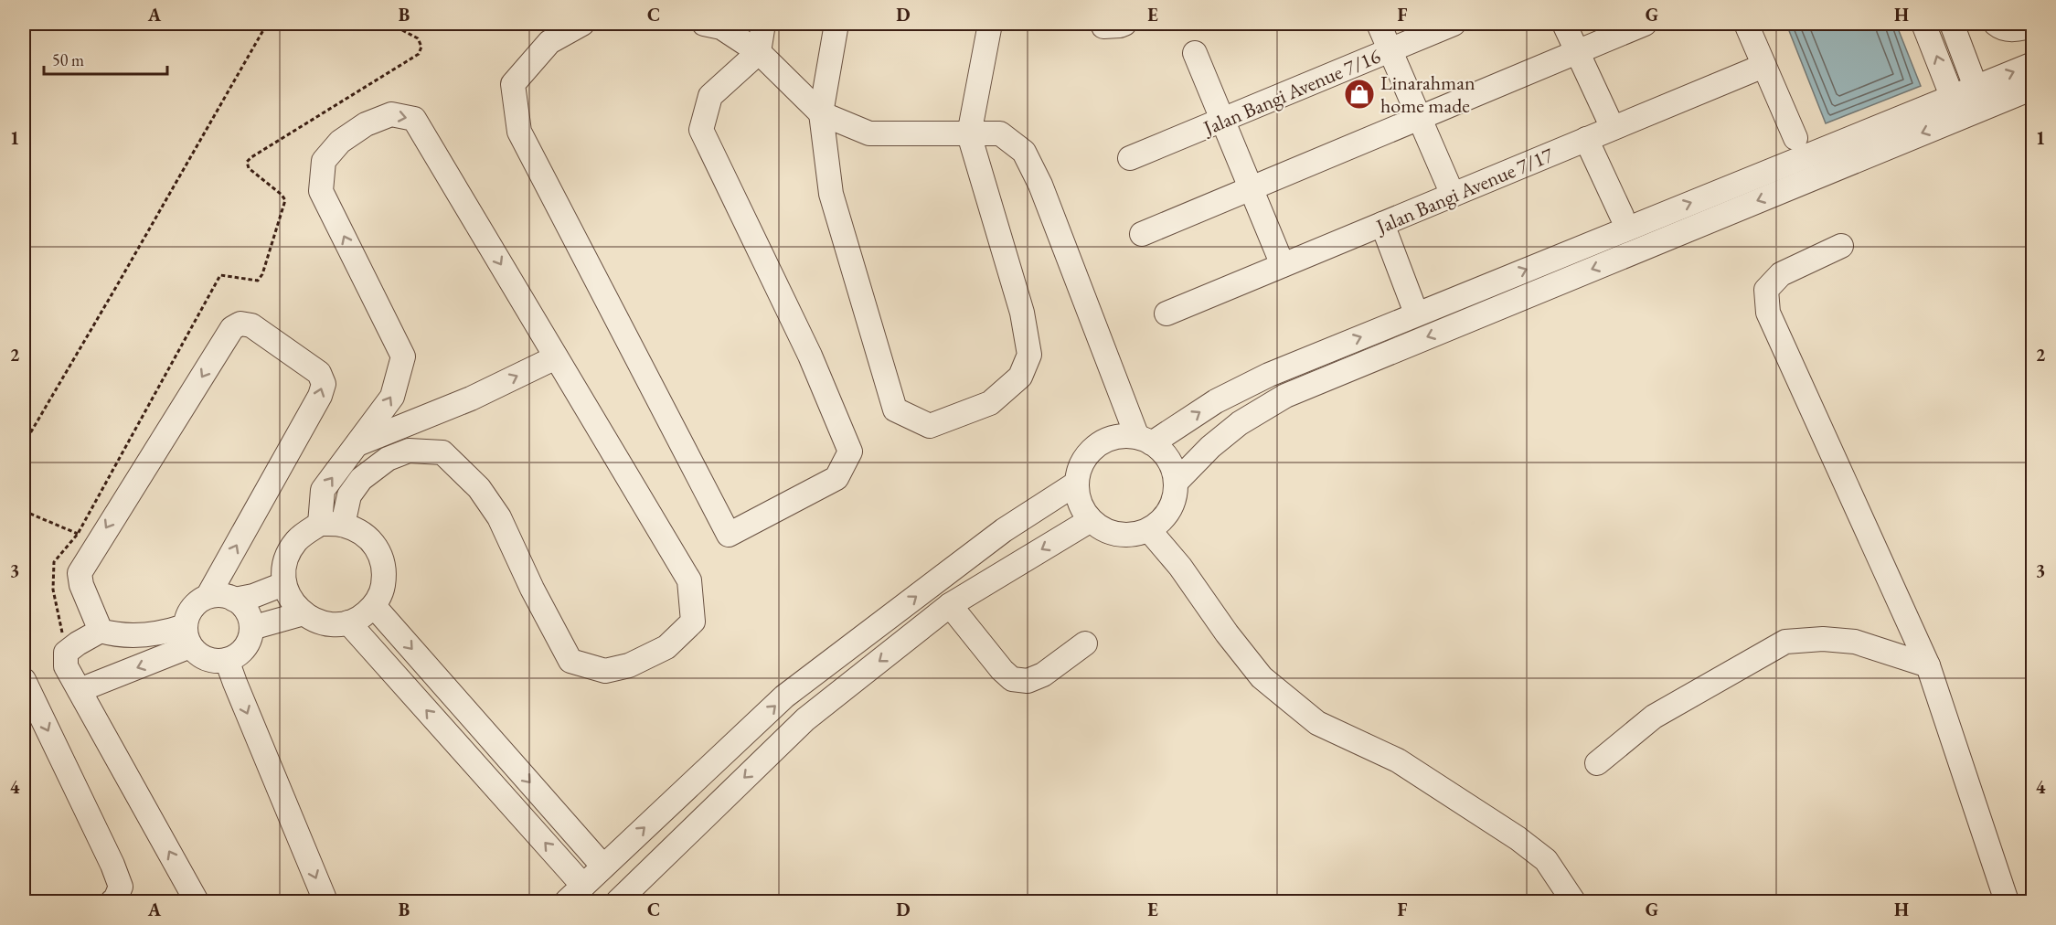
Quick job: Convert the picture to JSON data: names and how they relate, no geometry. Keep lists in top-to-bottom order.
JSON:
{
  "streets": {
    "street": ["Jalan Bangi Avenue 7/16", "Jalan Bangi Avenue 7/17"]
  },
  "places": {
    "shop": ["Linarahman home made"]
  },
  "scale_bar": "50 m",
  "grid": {
    "columns": [
      "A",
      "B",
      "C",
      "D",
      "E",
      "F",
      "G",
      "H"
    ],
    "rows": [
      "1",
      "2",
      "3",
      "4"
    ]
  }
}
